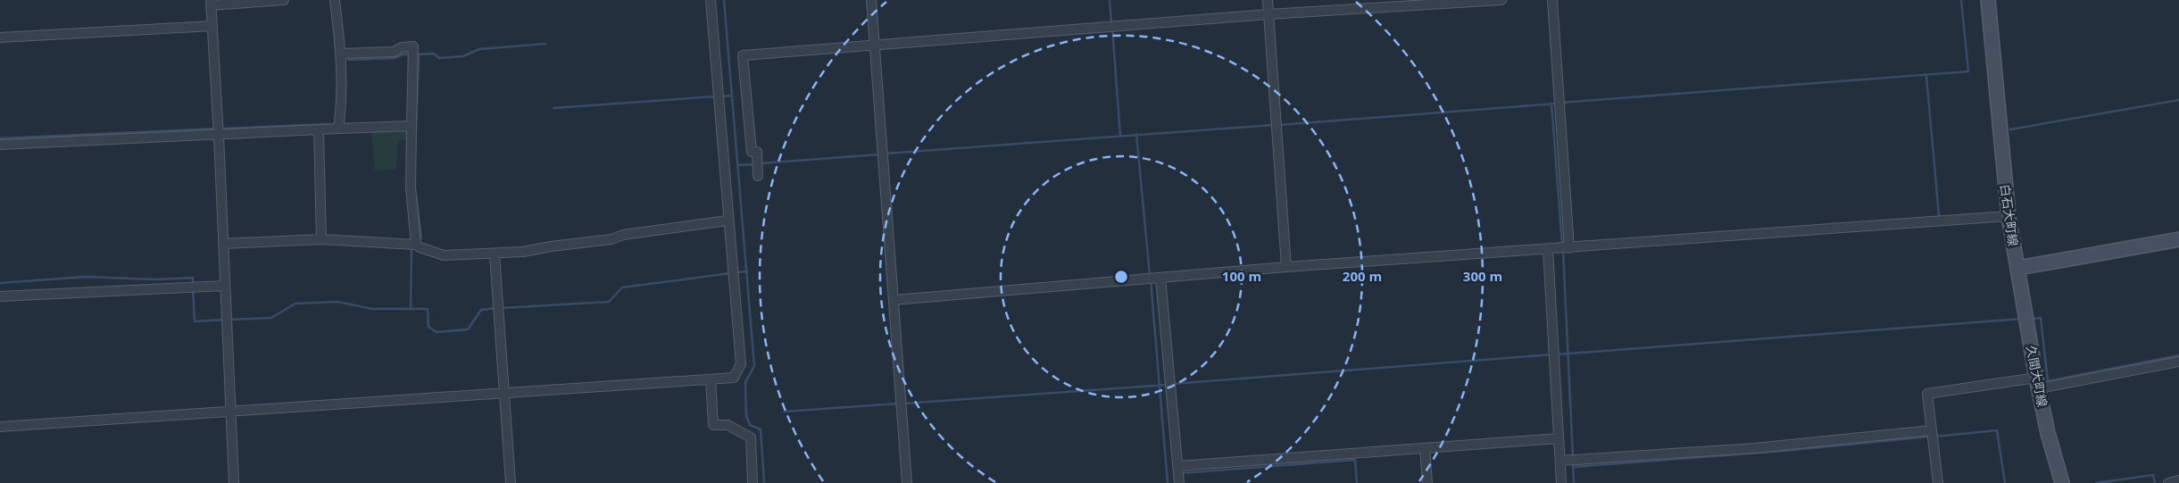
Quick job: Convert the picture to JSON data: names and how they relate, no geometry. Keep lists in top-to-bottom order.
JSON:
{
  "streets": {
    "main road": ["白石大町線", "久間大町線"]
  },
  "crossings": [
    ["白石大町線", "久間大町線"]
  ],
  "rings": ["100 m", "200 m", "300 m"]
}
